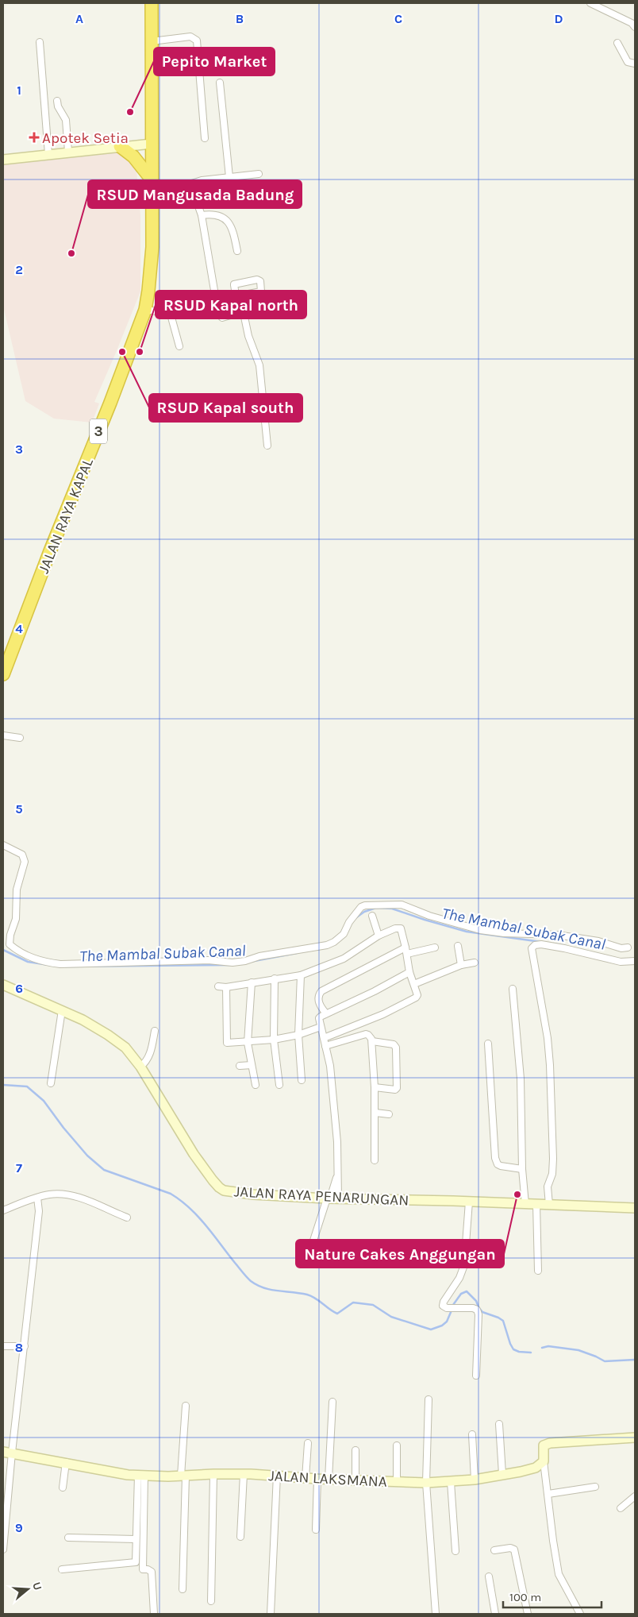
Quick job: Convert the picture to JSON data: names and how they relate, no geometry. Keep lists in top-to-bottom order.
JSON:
{
  "streets": {
    "highway": ["3", "JALAN RAYA KAPAL"],
    "main road": ["JALAN RAYA PENARUNGAN", "JALAN LAKSMANA"]
  },
  "water": ["The Mambal Subak Canal"],
  "places": {
    "other": [
      "Pepito Market",
      "RSUD Mangusada Badung",
      "RSUD Kapal south",
      "RSUD Kapal north",
      "Nature Cakes Anggungan"
    ],
    "health": ["Apotek Setia"]
  },
  "scale_bar": "100 m",
  "north": "right",
  "grid": {
    "columns": [
      "A",
      "B",
      "C",
      "D"
    ],
    "rows": [
      "1",
      "2",
      "3",
      "4",
      "5",
      "6",
      "7",
      "8",
      "9"
    ]
  }
}
